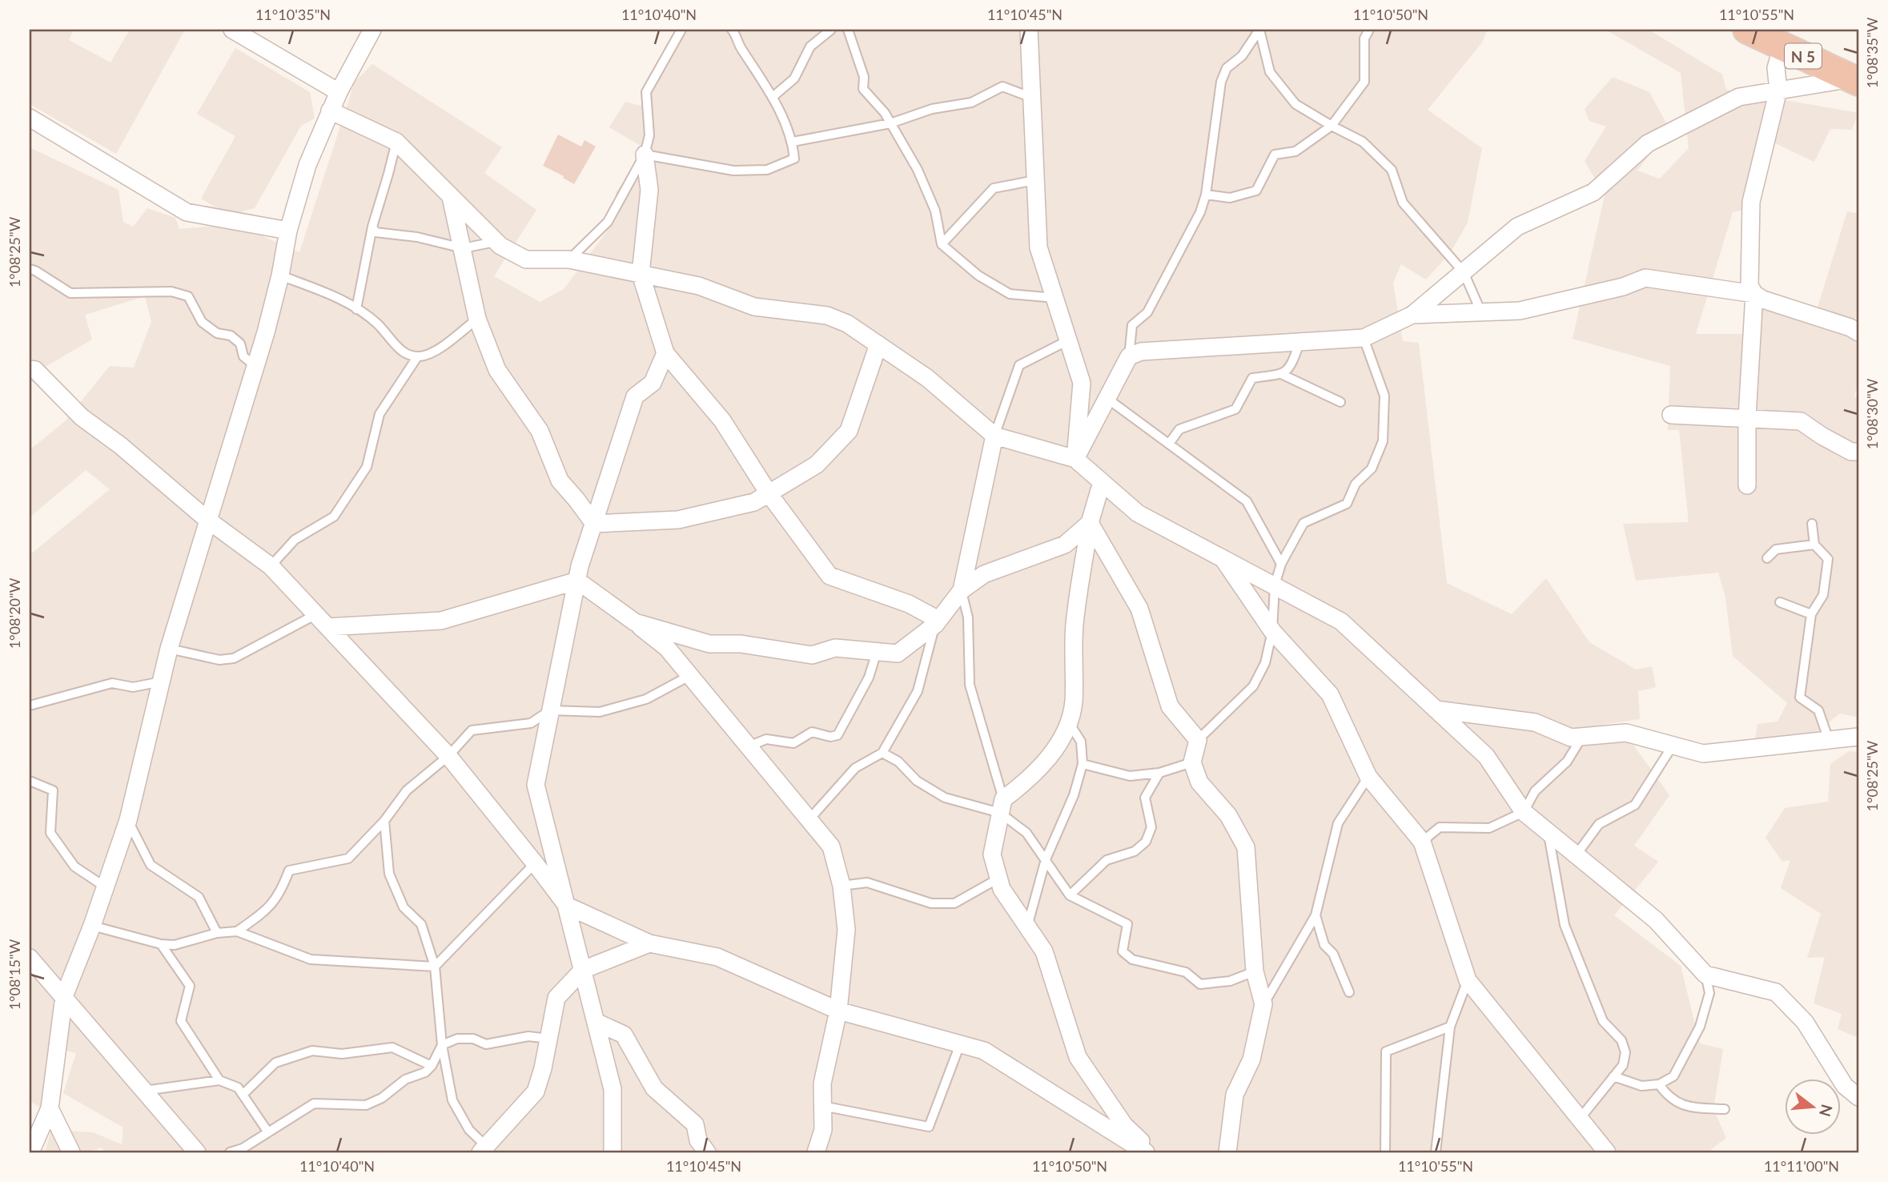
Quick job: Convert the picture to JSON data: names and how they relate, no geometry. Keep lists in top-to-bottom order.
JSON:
{
  "streets": {
    "highway": ["N 5"]
  },
  "north": "right",
  "coordinates": [
    "11°10'35\"N",
    "11°10'40\"N",
    "11°10'45\"N",
    "11°10'50\"N",
    "11°10'55\"N",
    "1°08'35\"W",
    "1°08'25\"W",
    "1°08'30\"W",
    "1°08'20\"W",
    "1°08'15\"W",
    "11°11'00\"N"
  ]
}
